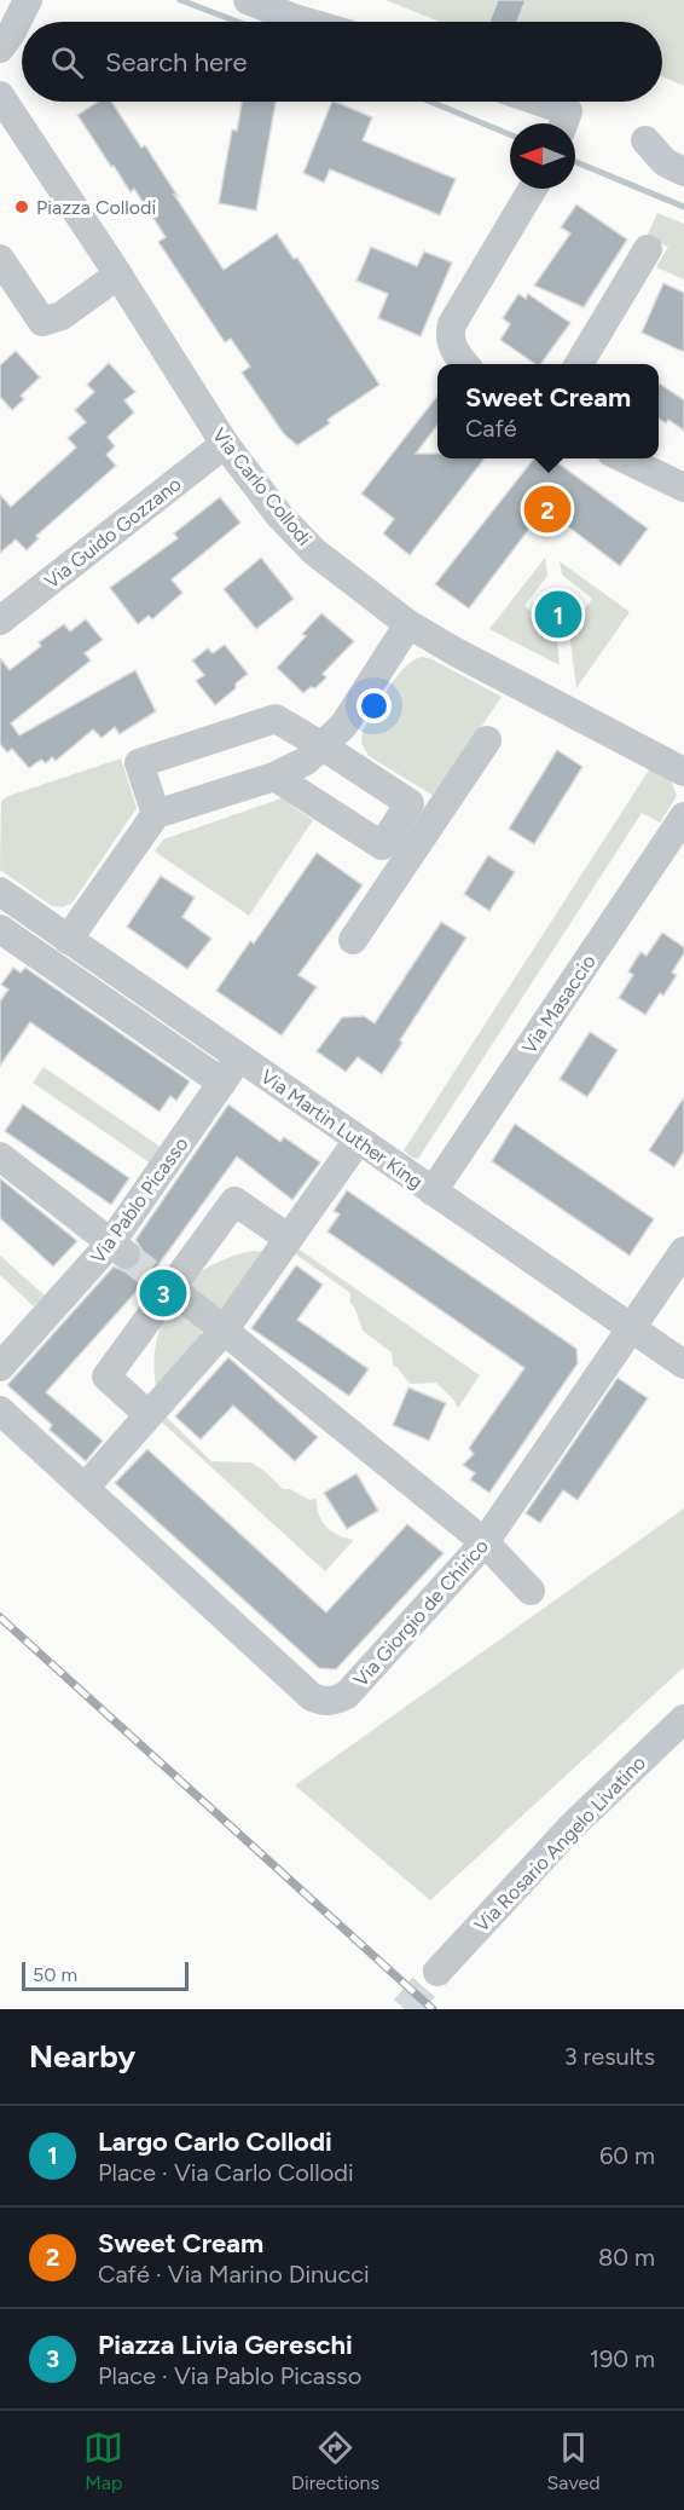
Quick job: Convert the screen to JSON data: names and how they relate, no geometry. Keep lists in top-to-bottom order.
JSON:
{
  "streets": {
    "street": [
      "Via Carlo Collodi",
      "Via Guido Gozzano",
      "Via Masaccio",
      "Via Martin Luther King",
      "Via Pablo Picasso",
      "Via Giorgio de Chirico",
      "Via Rosario Angelo Livatino"
    ]
  },
  "crossings": [
    ["Via Carlo Collodi", "Via Guido Gozzano"],
    ["Via Masaccio", "Via Martin Luther King"],
    ["Via Martin Luther King", "Via Pablo Picasso"],
    ["Via Martin Luther King", "Via Giorgio de Chirico"]
  ],
  "places": ["Piazza Collodi"],
  "scale_bar": "50 m",
  "north": "left",
  "page": {
    "search": "Search here",
    "popup": ["Sweet Cream", "Café"],
    "pins": ["2", "1", "3"],
    "scale": "50 m",
    "heading": ["Nearby", "3 results"],
    "list": [
      {
        "mark": "1",
        "name": "Largo Carlo Collodi",
        "note": "Place · Via Carlo Collodi",
        "value": "60 m"
      },
      {
        "mark": "2",
        "name": "Sweet Cream",
        "note": "Café · Via Marino Dinucci",
        "value": "80 m"
      },
      {
        "mark": "3",
        "name": "Piazza Livia Gereschi",
        "note": "Place · Via Pablo Picasso",
        "value": "190 m"
      }
    ],
    "nav": ["Map", "Directions", "Saved"]
  }
}
